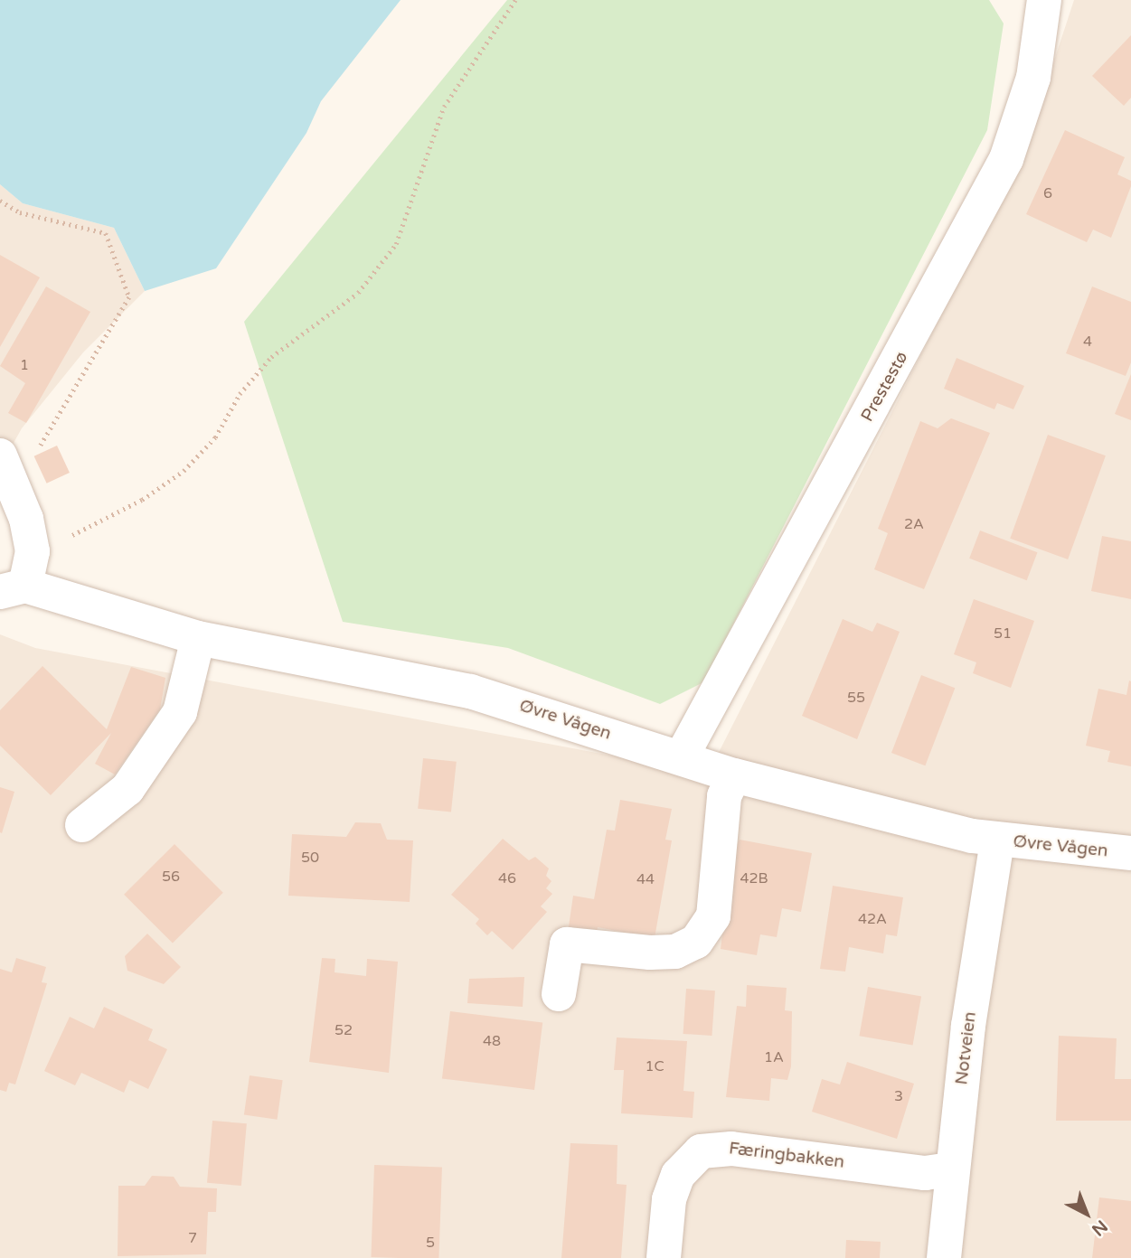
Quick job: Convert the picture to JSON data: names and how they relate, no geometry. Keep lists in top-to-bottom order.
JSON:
{
  "streets": {
    "street": [
      "Prestestø",
      "Øvre Vågen",
      "Notveien",
      "Færingbakken"
    ]
  },
  "crossings": [
    ["Prestestø", "Øvre Vågen"],
    ["Øvre Vågen", "Notveien"],
    ["Notveien", "Færingbakken"]
  ],
  "house_numbers": [
    "6",
    "4",
    "1",
    "2A",
    "51",
    "55",
    "50",
    "56",
    "46",
    "42B",
    "44",
    "42A",
    "52",
    "48",
    "1A",
    "1C",
    "3",
    "7",
    "5"
  ],
  "north": "bottom right"
}
